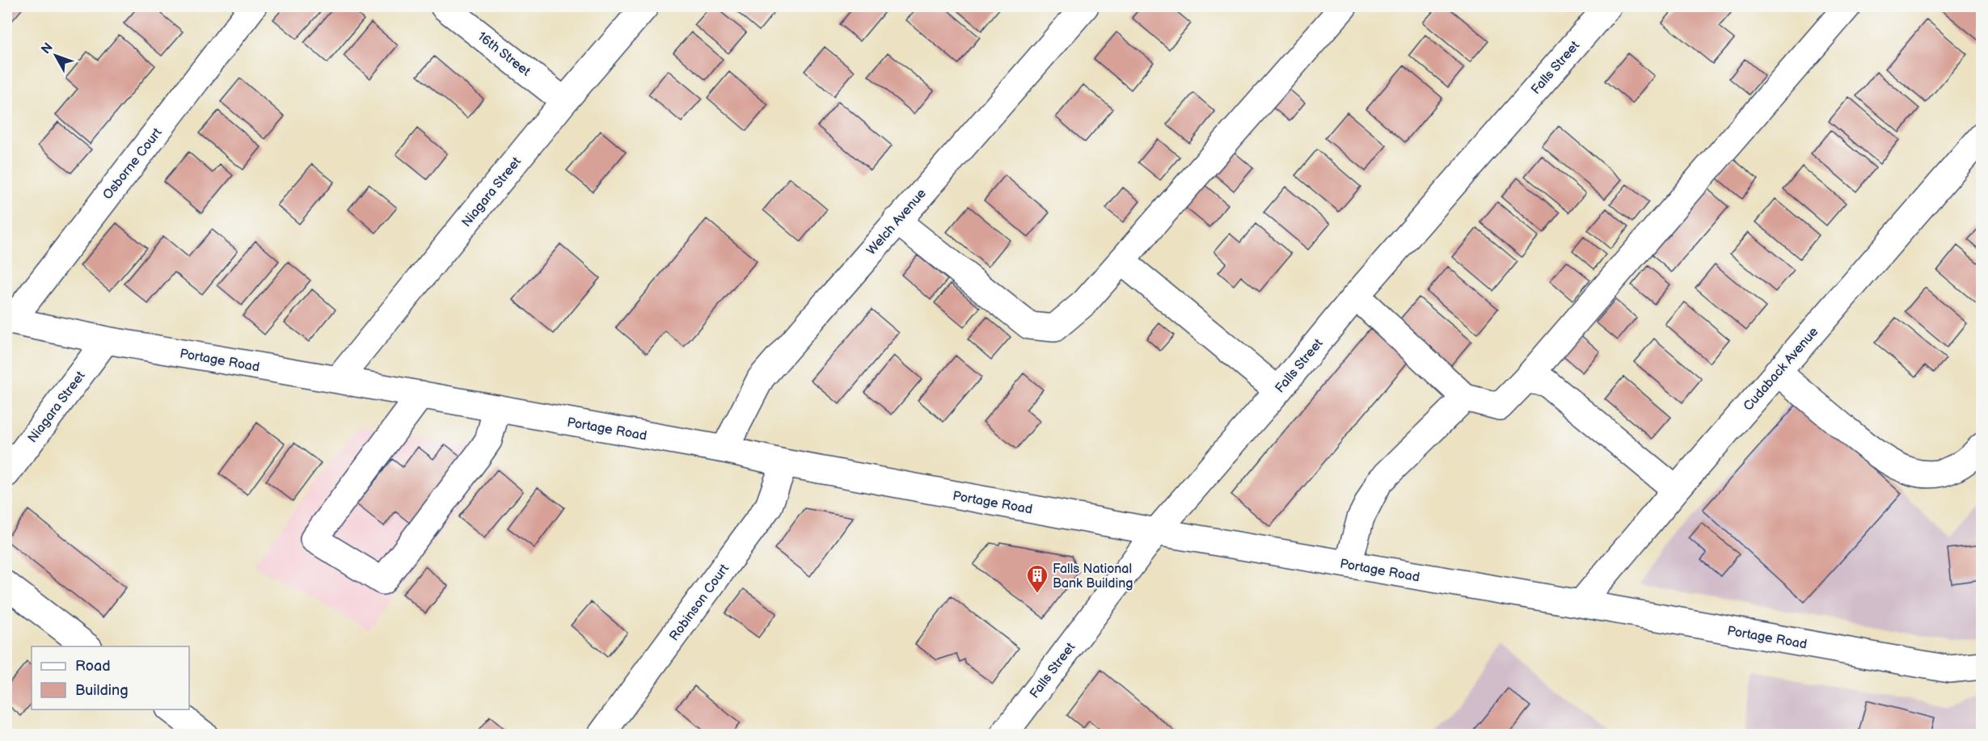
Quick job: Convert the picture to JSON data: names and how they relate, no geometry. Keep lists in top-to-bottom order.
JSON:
{
  "streets": {
    "street": [
      "16th Street",
      "Falls Street",
      "Osborne Court",
      "Niagara Street",
      "Welch Avenue",
      "Portage Road",
      "Cudaback Avenue",
      "Robinson Court"
    ]
  },
  "crossings": [
    ["16th Street", "Niagara Street"],
    ["Falls Street", "Portage Road"],
    ["Osborne Court", "Portage Road"],
    ["Niagara Street", "Portage Road"],
    ["Welch Avenue", "Portage Road"],
    ["Portage Road", "Cudaback Avenue"],
    ["Portage Road", "Robinson Court"]
  ],
  "places": {
    "building": ["Falls National Bank Building"]
  },
  "legend": ["Road", "Building"],
  "north": "top left"
}
